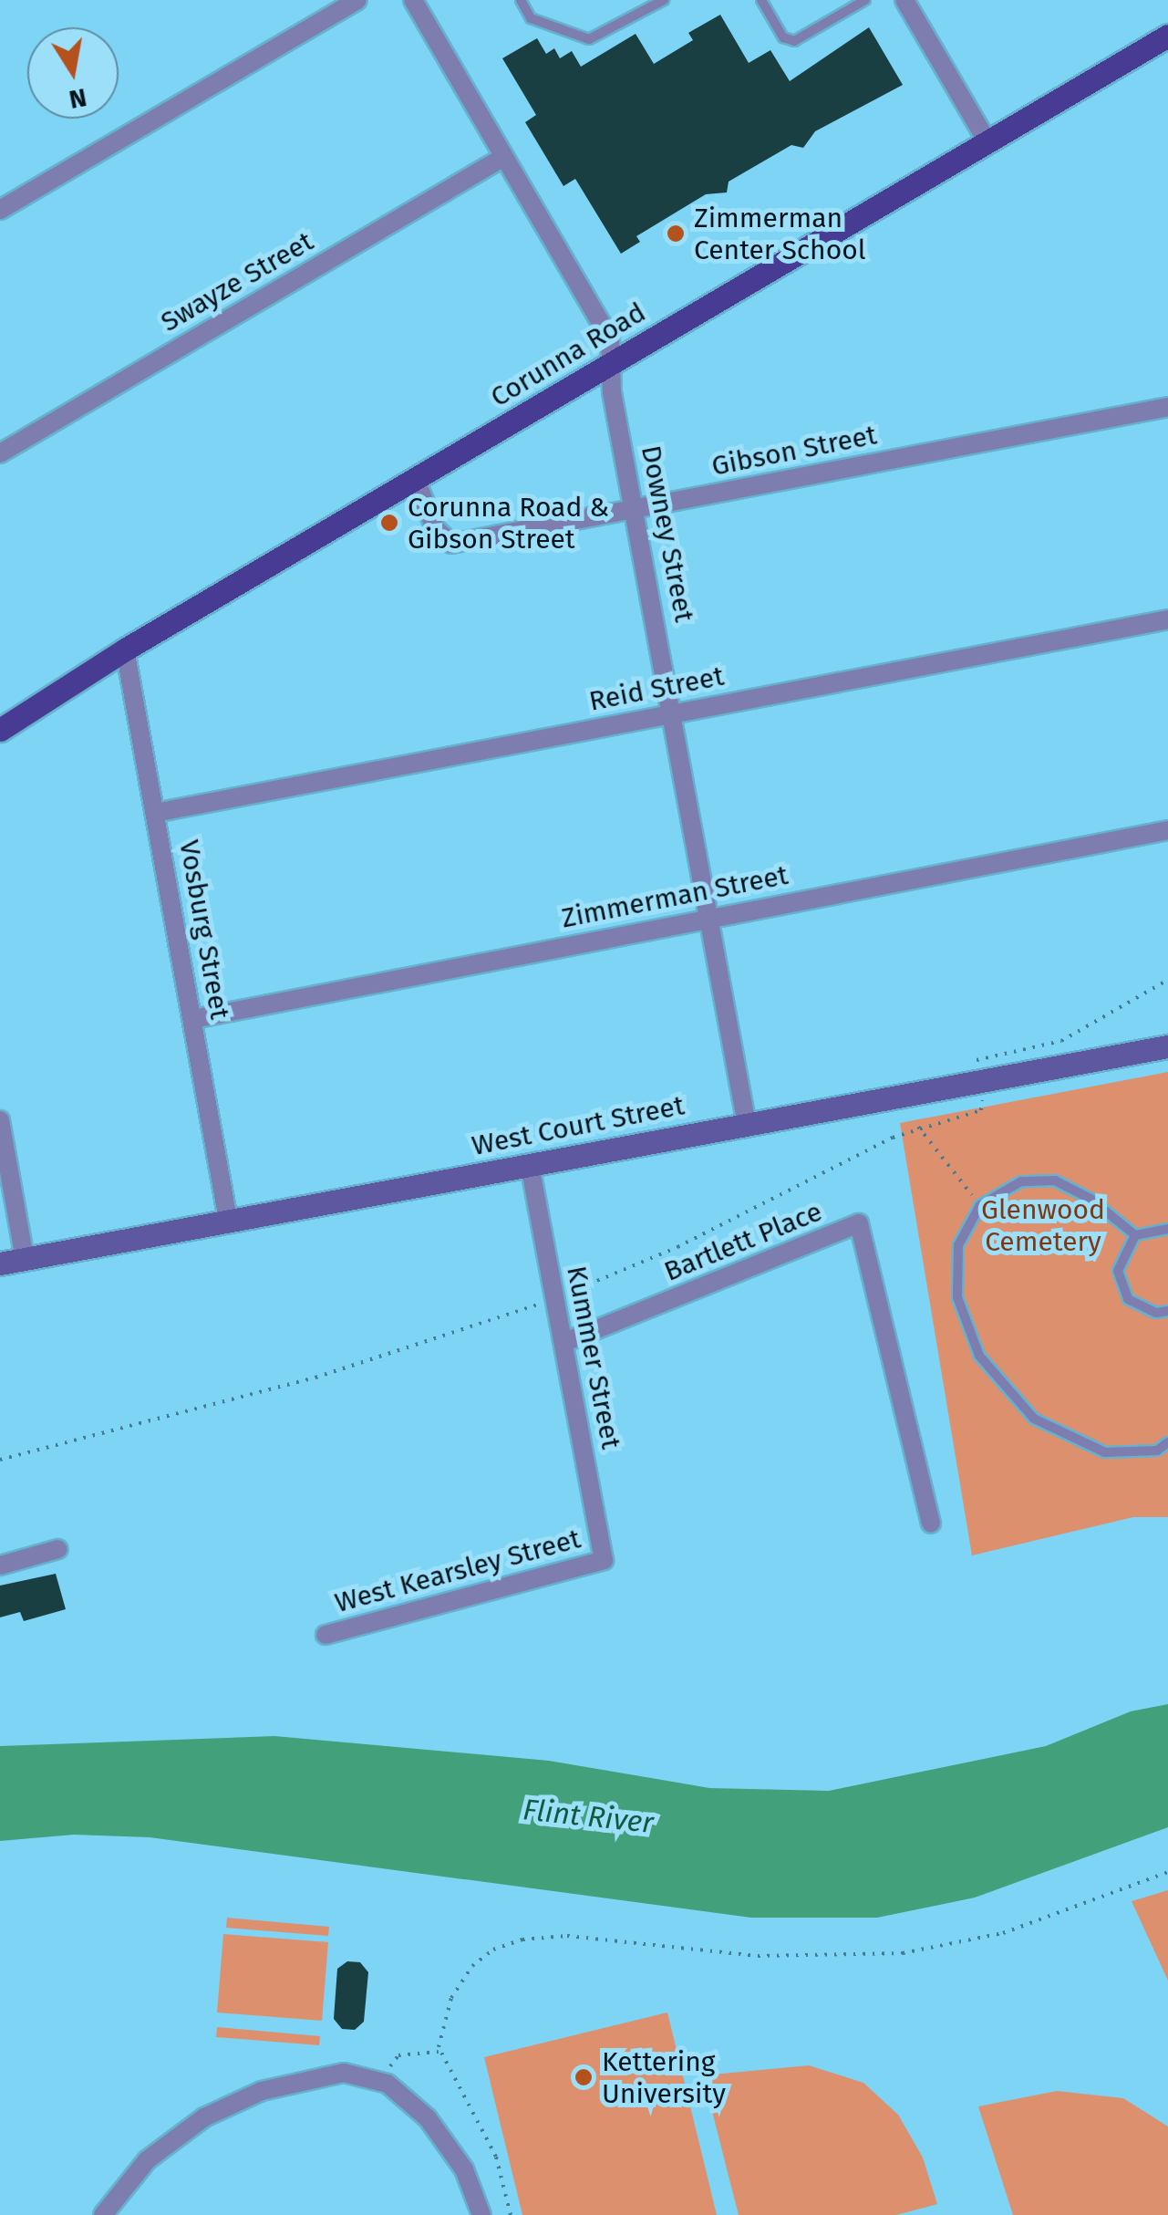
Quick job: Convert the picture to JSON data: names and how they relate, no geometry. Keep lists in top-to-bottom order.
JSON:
{
  "streets": {
    "main road": ["Corunna Road"],
    "street": [
      "Swayze Street",
      "Gibson Street",
      "Downey Street",
      "Reid Street",
      "Zimmerman Street",
      "Vosburg Street",
      "West Court Street",
      "Bartlett Place",
      "Kummer Street",
      "West Kearsley Street"
    ]
  },
  "crossings": [
    ["Swayze Street", "Downey Street"],
    ["Corunna Road", "Gibson Street"],
    ["Corunna Road", "Downey Street"],
    ["Corunna Road", "Vosburg Street"],
    ["Gibson Street", "Downey Street"],
    ["Downey Street", "Reid Street"],
    ["Downey Street", "Zimmerman Street"],
    ["Downey Street", "West Court Street"],
    ["Reid Street", "Vosburg Street"],
    ["Zimmerman Street", "Vosburg Street"],
    ["Vosburg Street", "West Court Street"],
    ["West Court Street", "Kummer Street"],
    ["Bartlett Place", "Kummer Street"],
    ["Kummer Street", "West Kearsley Street"]
  ],
  "water": ["Flint River"],
  "parks": ["Glenwood Cemetery"],
  "places": ["Zimmerman Center School", "Corunna Road & Gibson Street", "Kettering University"],
  "north": "bottom"
}
